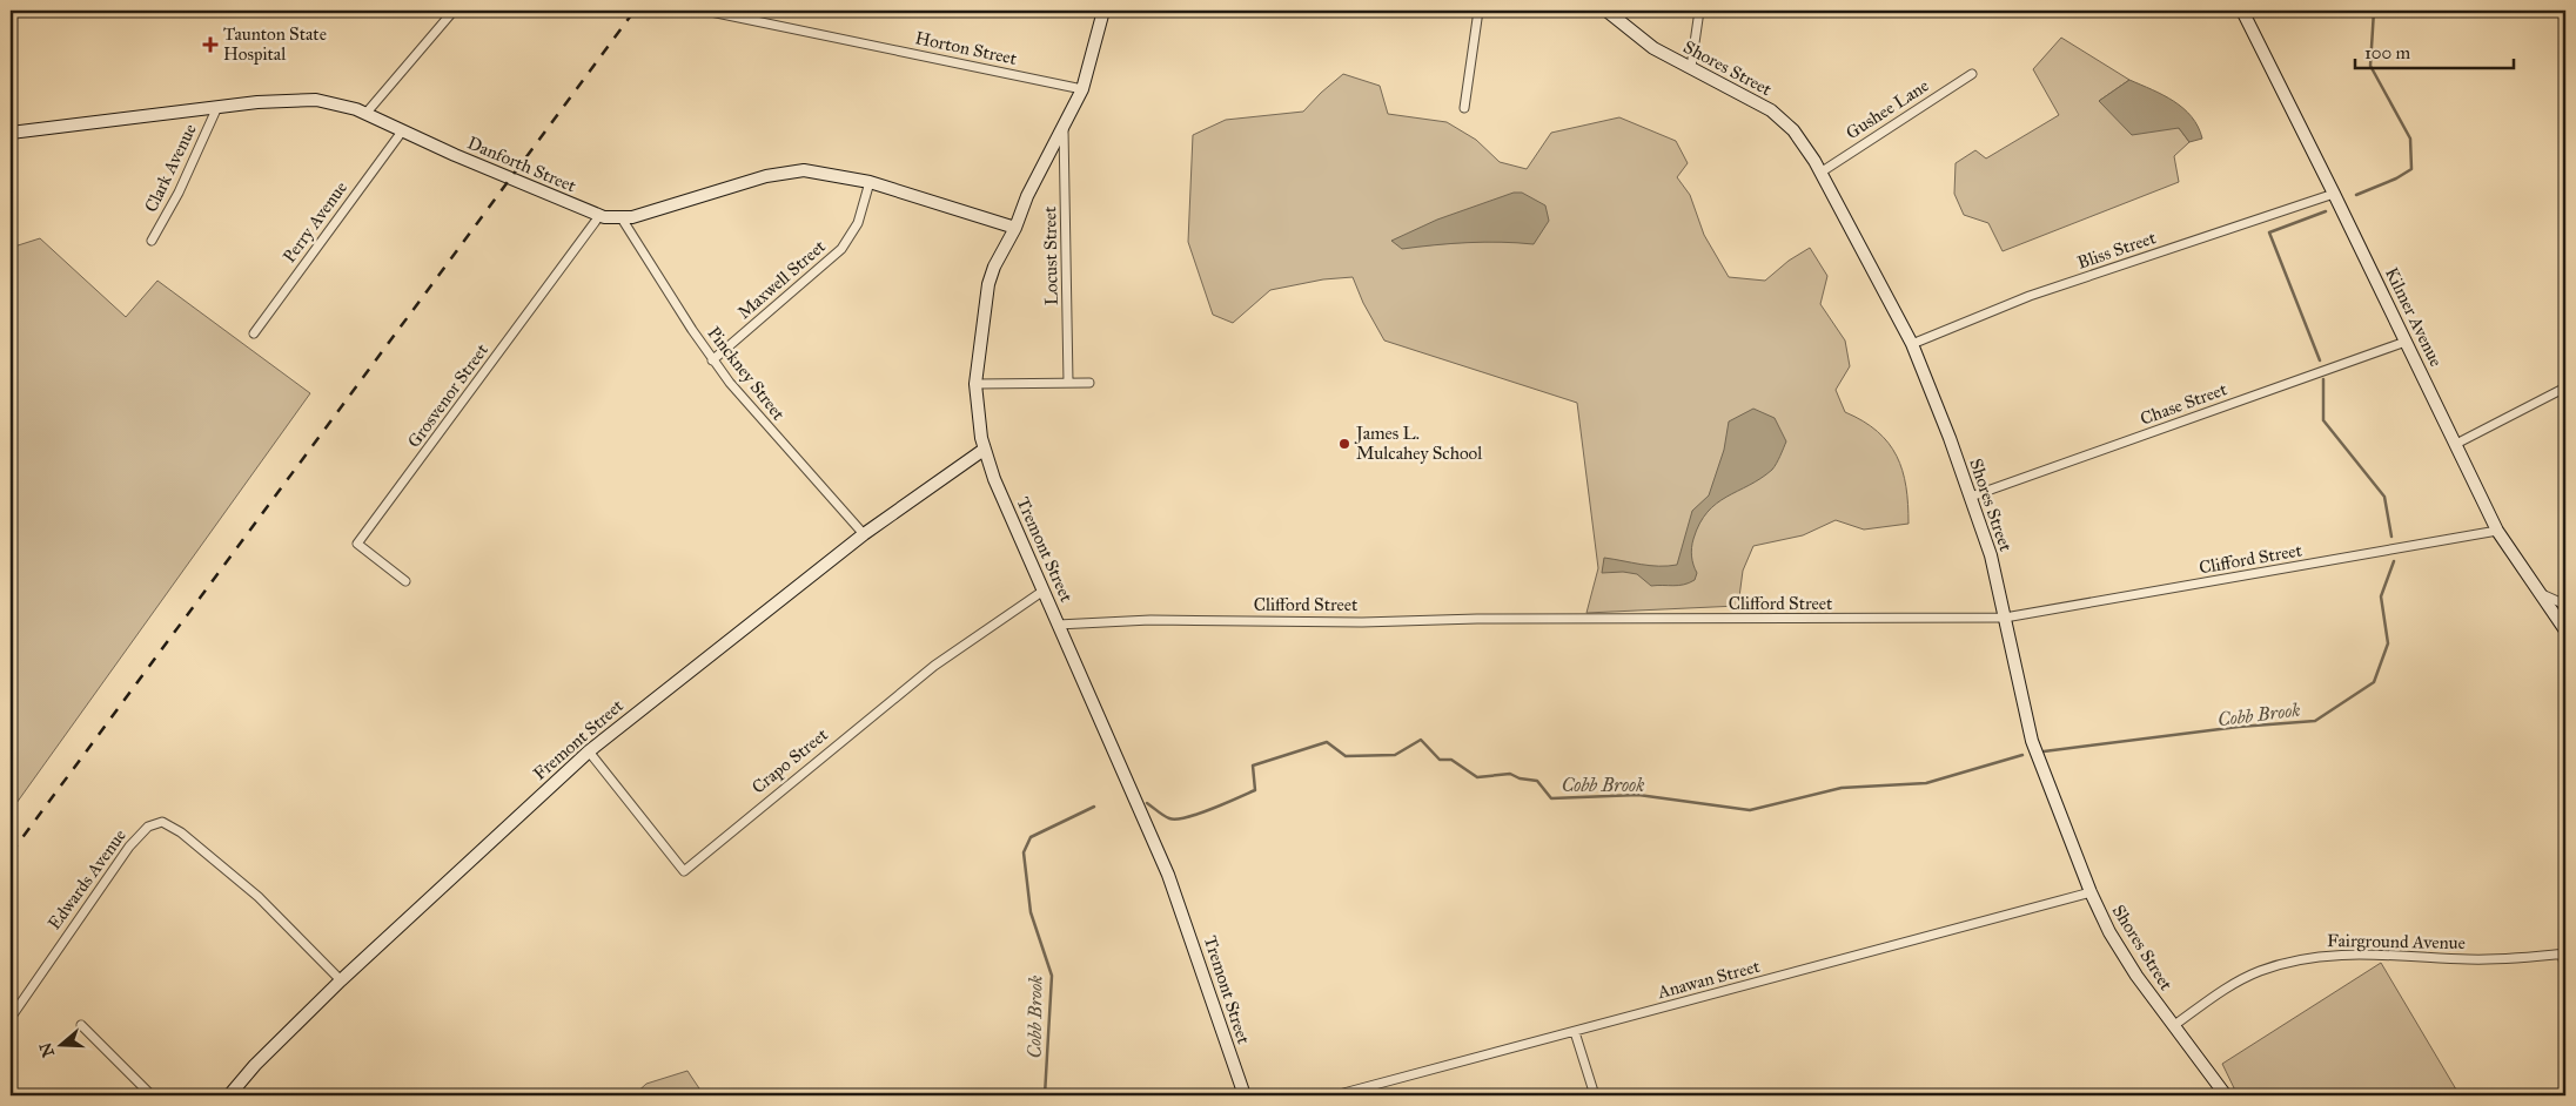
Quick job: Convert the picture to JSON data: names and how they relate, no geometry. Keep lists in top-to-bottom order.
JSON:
{
  "streets": {
    "street": [
      "Horton Street",
      "Shores Street",
      "Gushee Lane",
      "Danforth Street",
      "Clark Avenue",
      "Perry Avenue",
      "Bliss Street",
      "Locust Street",
      "Maxwell Street",
      "Kilmer Avenue",
      "Pinckney Street",
      "Grosvenor Street",
      "Chase Street",
      "Tremont Street",
      "Clifford Street",
      "Fremont Street",
      "Crapo Street",
      "Edwards Avenue",
      "Fairground Avenue",
      "Anawan Street"
    ]
  },
  "crossings": [
    ["Horton Street", "Tremont Street"],
    ["Shores Street", "Gushee Lane"],
    ["Shores Street", "Bliss Street"],
    ["Shores Street", "Chase Street"],
    ["Shores Street", "Clifford Street"],
    ["Shores Street", "Fairground Avenue"],
    ["Shores Street", "Anawan Street"],
    ["Danforth Street", "Clark Avenue"],
    ["Danforth Street", "Perry Avenue"],
    ["Danforth Street", "Maxwell Street"],
    ["Danforth Street", "Pinckney Street"],
    ["Danforth Street", "Grosvenor Street"],
    ["Danforth Street", "Tremont Street"],
    ["Bliss Street", "Kilmer Avenue"],
    ["Locust Street", "Tremont Street"],
    ["Maxwell Street", "Pinckney Street"],
    ["Kilmer Avenue", "Chase Street"],
    ["Kilmer Avenue", "Clifford Street"],
    ["Pinckney Street", "Fremont Street"],
    ["Tremont Street", "Clifford Street"],
    ["Tremont Street", "Fremont Street"],
    ["Tremont Street", "Crapo Street"],
    ["Fremont Street", "Crapo Street"],
    ["Fremont Street", "Edwards Avenue"]
  ],
  "water": ["Cobb Brook"],
  "places": {
    "health": ["Taunton State Hospital"],
    "other": ["James L. Mulcahey School"]
  },
  "scale_bar": "100 m",
  "north": "left"
}
